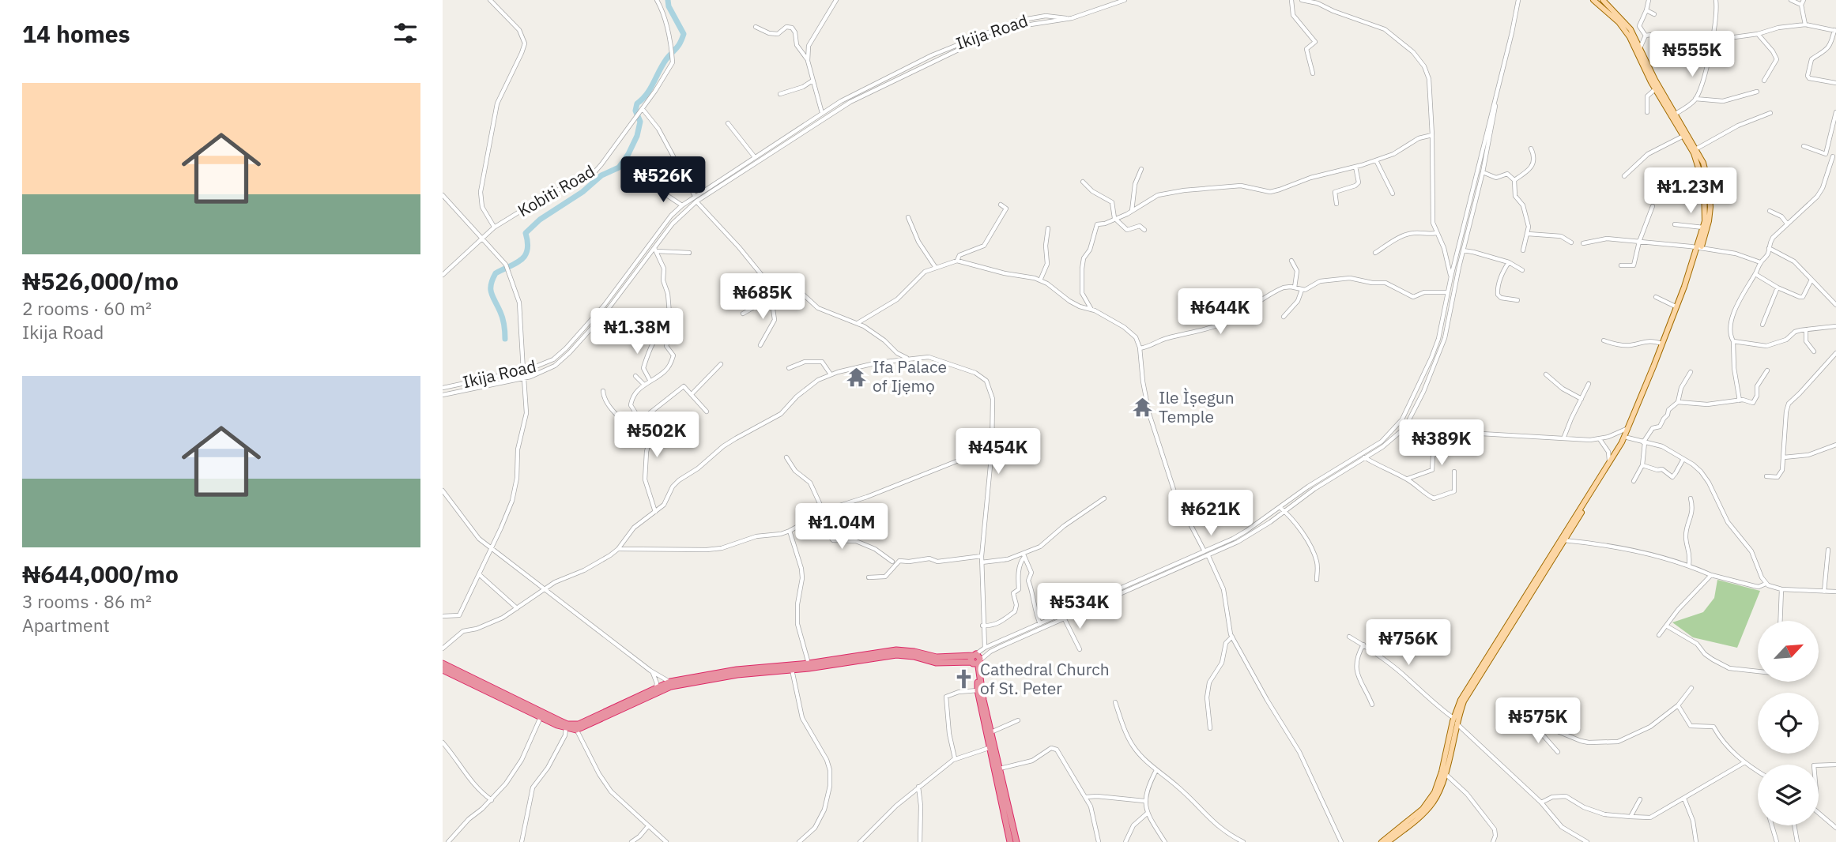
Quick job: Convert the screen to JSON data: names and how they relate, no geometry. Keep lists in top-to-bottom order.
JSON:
{
  "streets": {
    "street": ["Ikija Road", "Kobiti Road"]
  },
  "places": {
    "temple": ["Ifa Palace of Ijẹmọ", "Ile Ìṣegun Temple"],
    "church": ["Cathedral Church of St. Peter"]
  },
  "north": "top right",
  "page": {
    "heading": "14 homes",
    "price": [
      "₦555K",
      "₦526K",
      "₦1.23M",
      "₦685K",
      "₦644K",
      "₦1.38M",
      "₦502K",
      "₦389K",
      "₦454K",
      "₦621K",
      "₦1.04M",
      "₦534K",
      "₦756K",
      "₦575K"
    ],
    "list": [
      {
        "name": "₦526,000/mo",
        "note": "2 rooms · 60 m² · Ikija Road"
      },
      {
        "name": "₦644,000/mo",
        "note": "3 rooms · 86 m² · Apartment"
      }
    ]
  }
}
